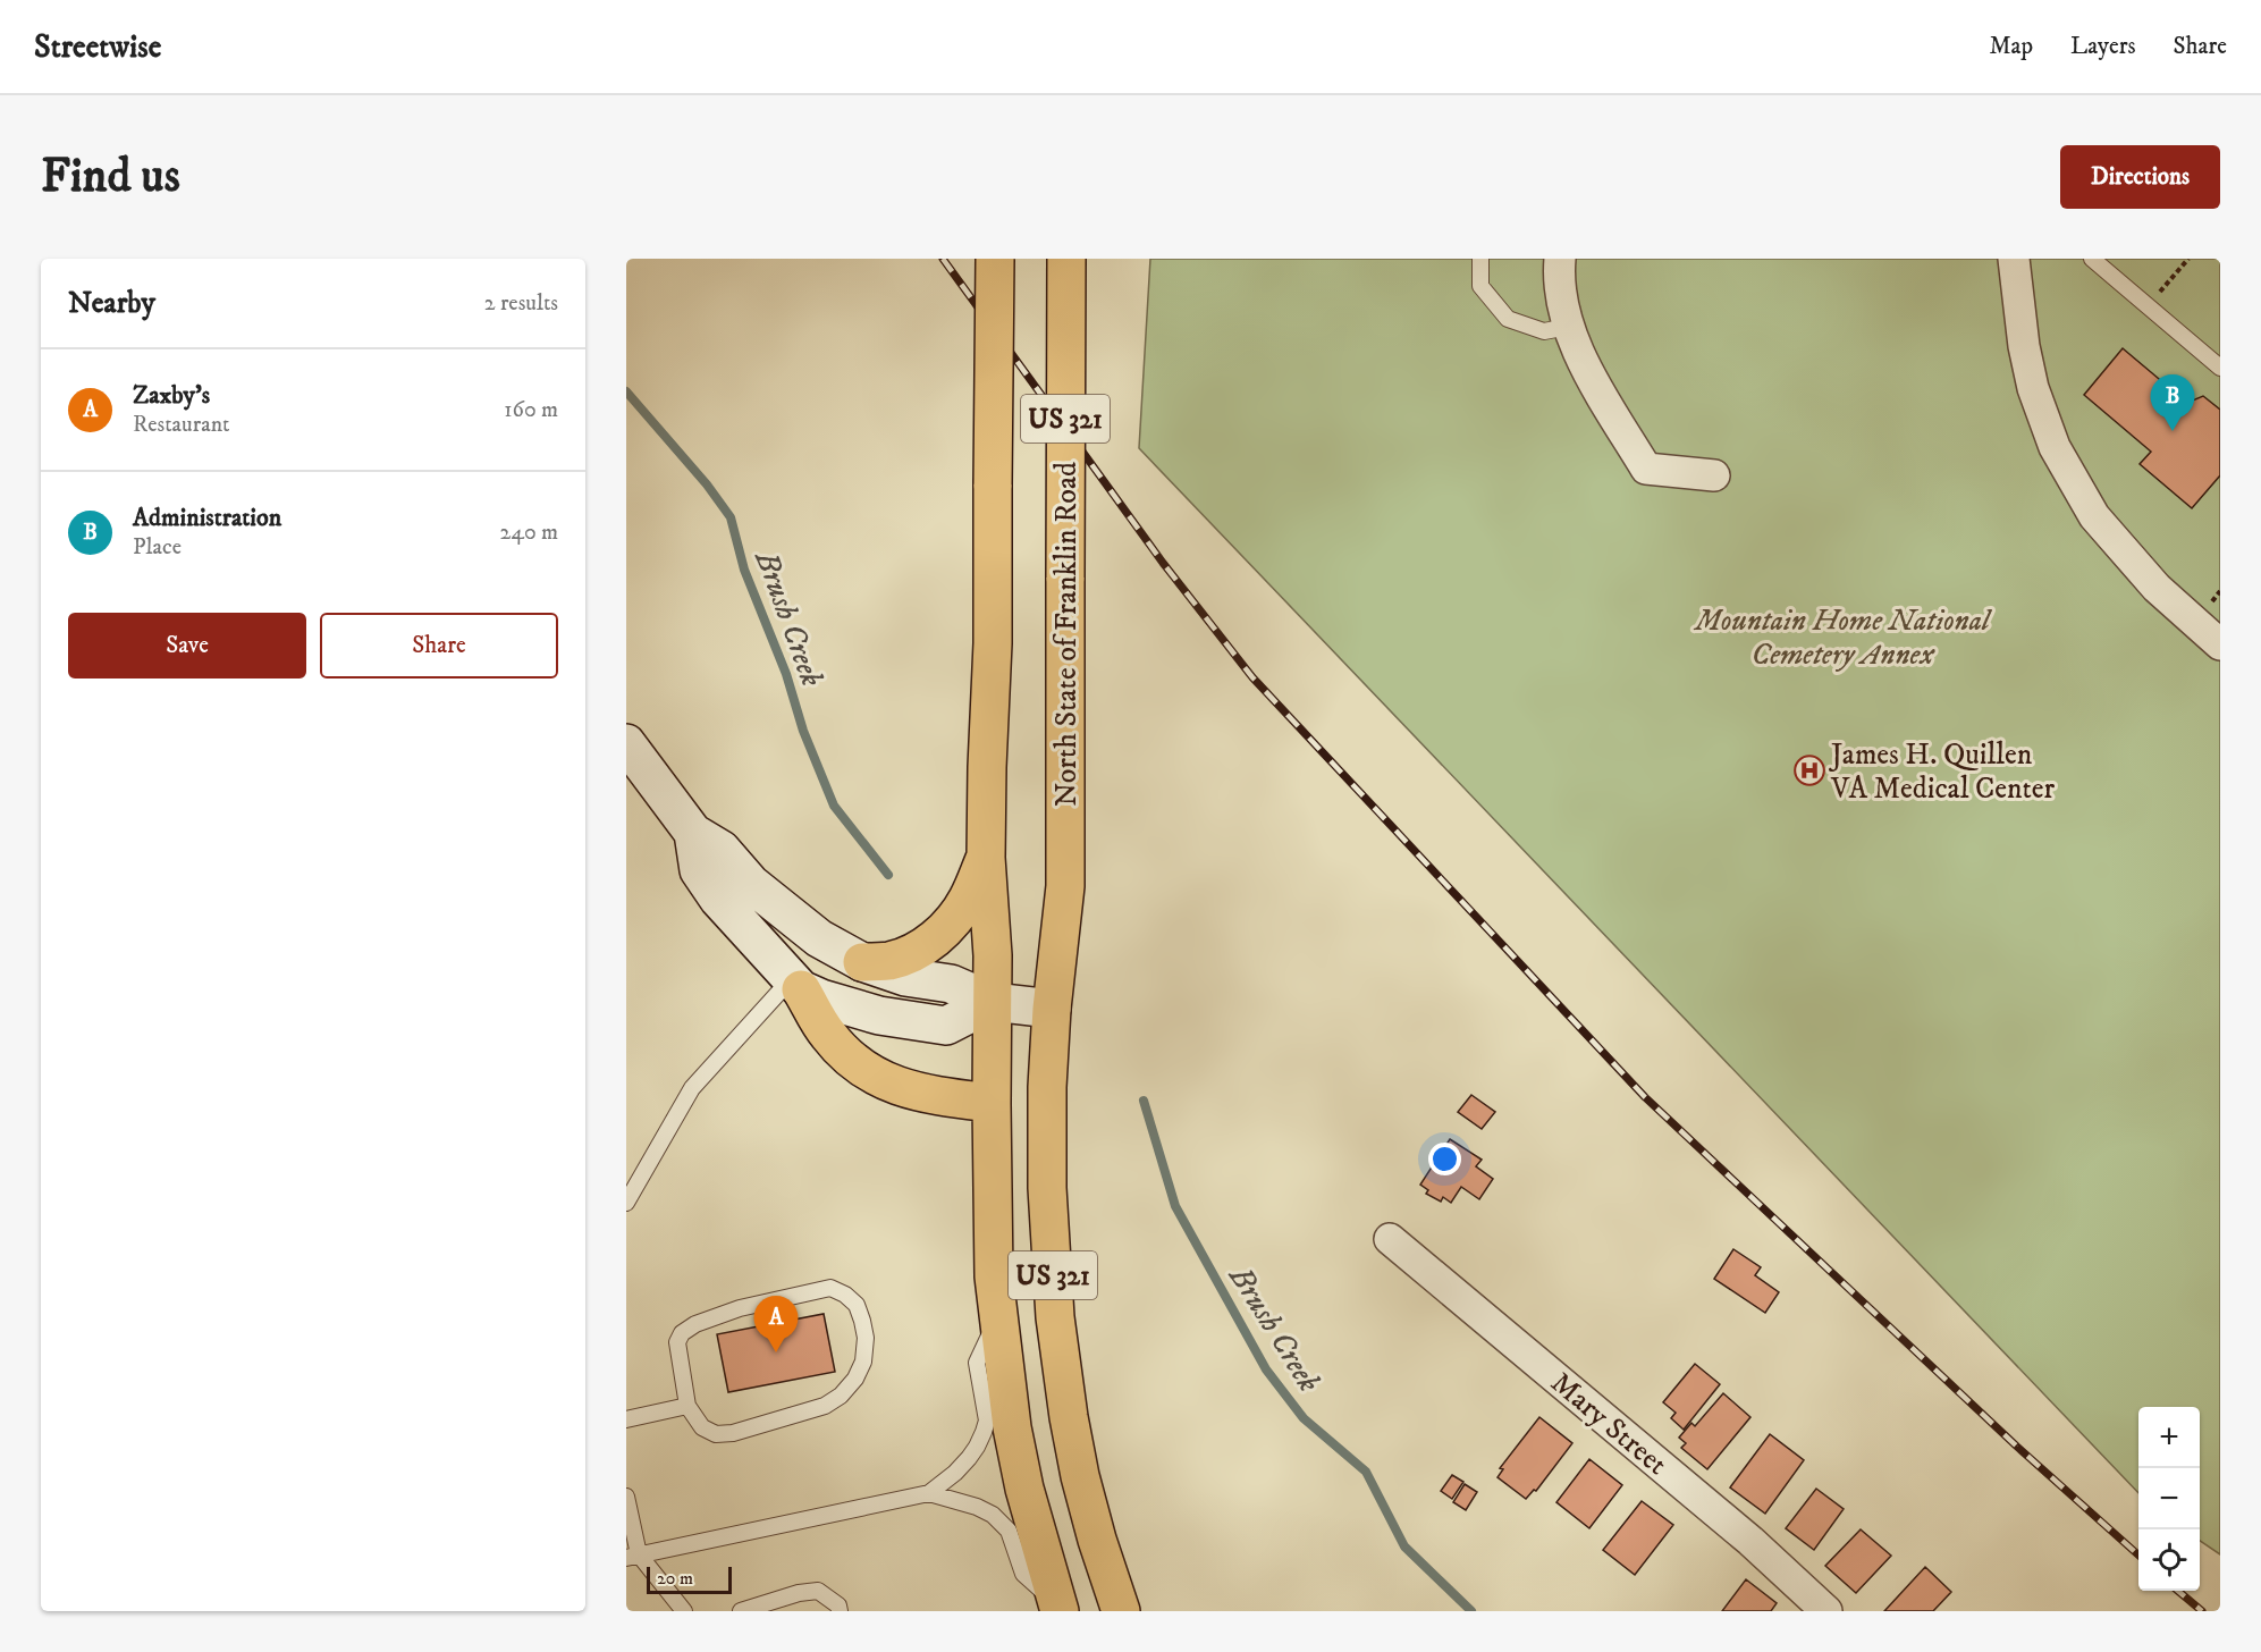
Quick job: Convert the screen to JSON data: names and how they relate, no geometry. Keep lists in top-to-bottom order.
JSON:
{
  "streets": {
    "highway": ["US 321", "North State of Franklin Road"],
    "street": ["Mary Street"]
  },
  "crossings": [
    ["US 321", "North State of Franklin Road"]
  ],
  "water": ["Brush Creek"],
  "parks": ["Mountain Home National Cemetery Annex"],
  "places": {
    "hospital": ["James H. Quillen VA Medical Center"]
  },
  "scale_bar": "20 m",
  "page": {
    "header": "Streetwise",
    "nav": ["Map", "Layers", "Share"],
    "buttons": [
      "Directions",
      ["Save", "Share"]
    ],
    "title": "Find us",
    "heading": ["Nearby", "2 results"],
    "list": [
      {
        "mark": "A",
        "name": "Zaxby's",
        "note": "Restaurant",
        "value": "160 m"
      },
      {
        "mark": "B",
        "name": "Administration",
        "note": "Place",
        "value": "240 m"
      }
    ],
    "pins": ["B", "A"],
    "map_buttons": ["+", "−"],
    "scale": "20 m"
  }
}
